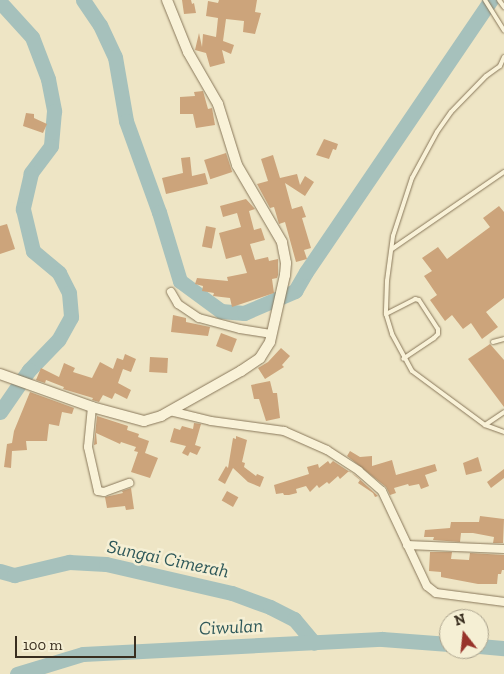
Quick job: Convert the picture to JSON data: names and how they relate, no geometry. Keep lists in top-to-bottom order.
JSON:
{
  "water": ["Sungai Cimerah", "Ciwulan"],
  "scale_bar": "100 m",
  "north": "top"
}
